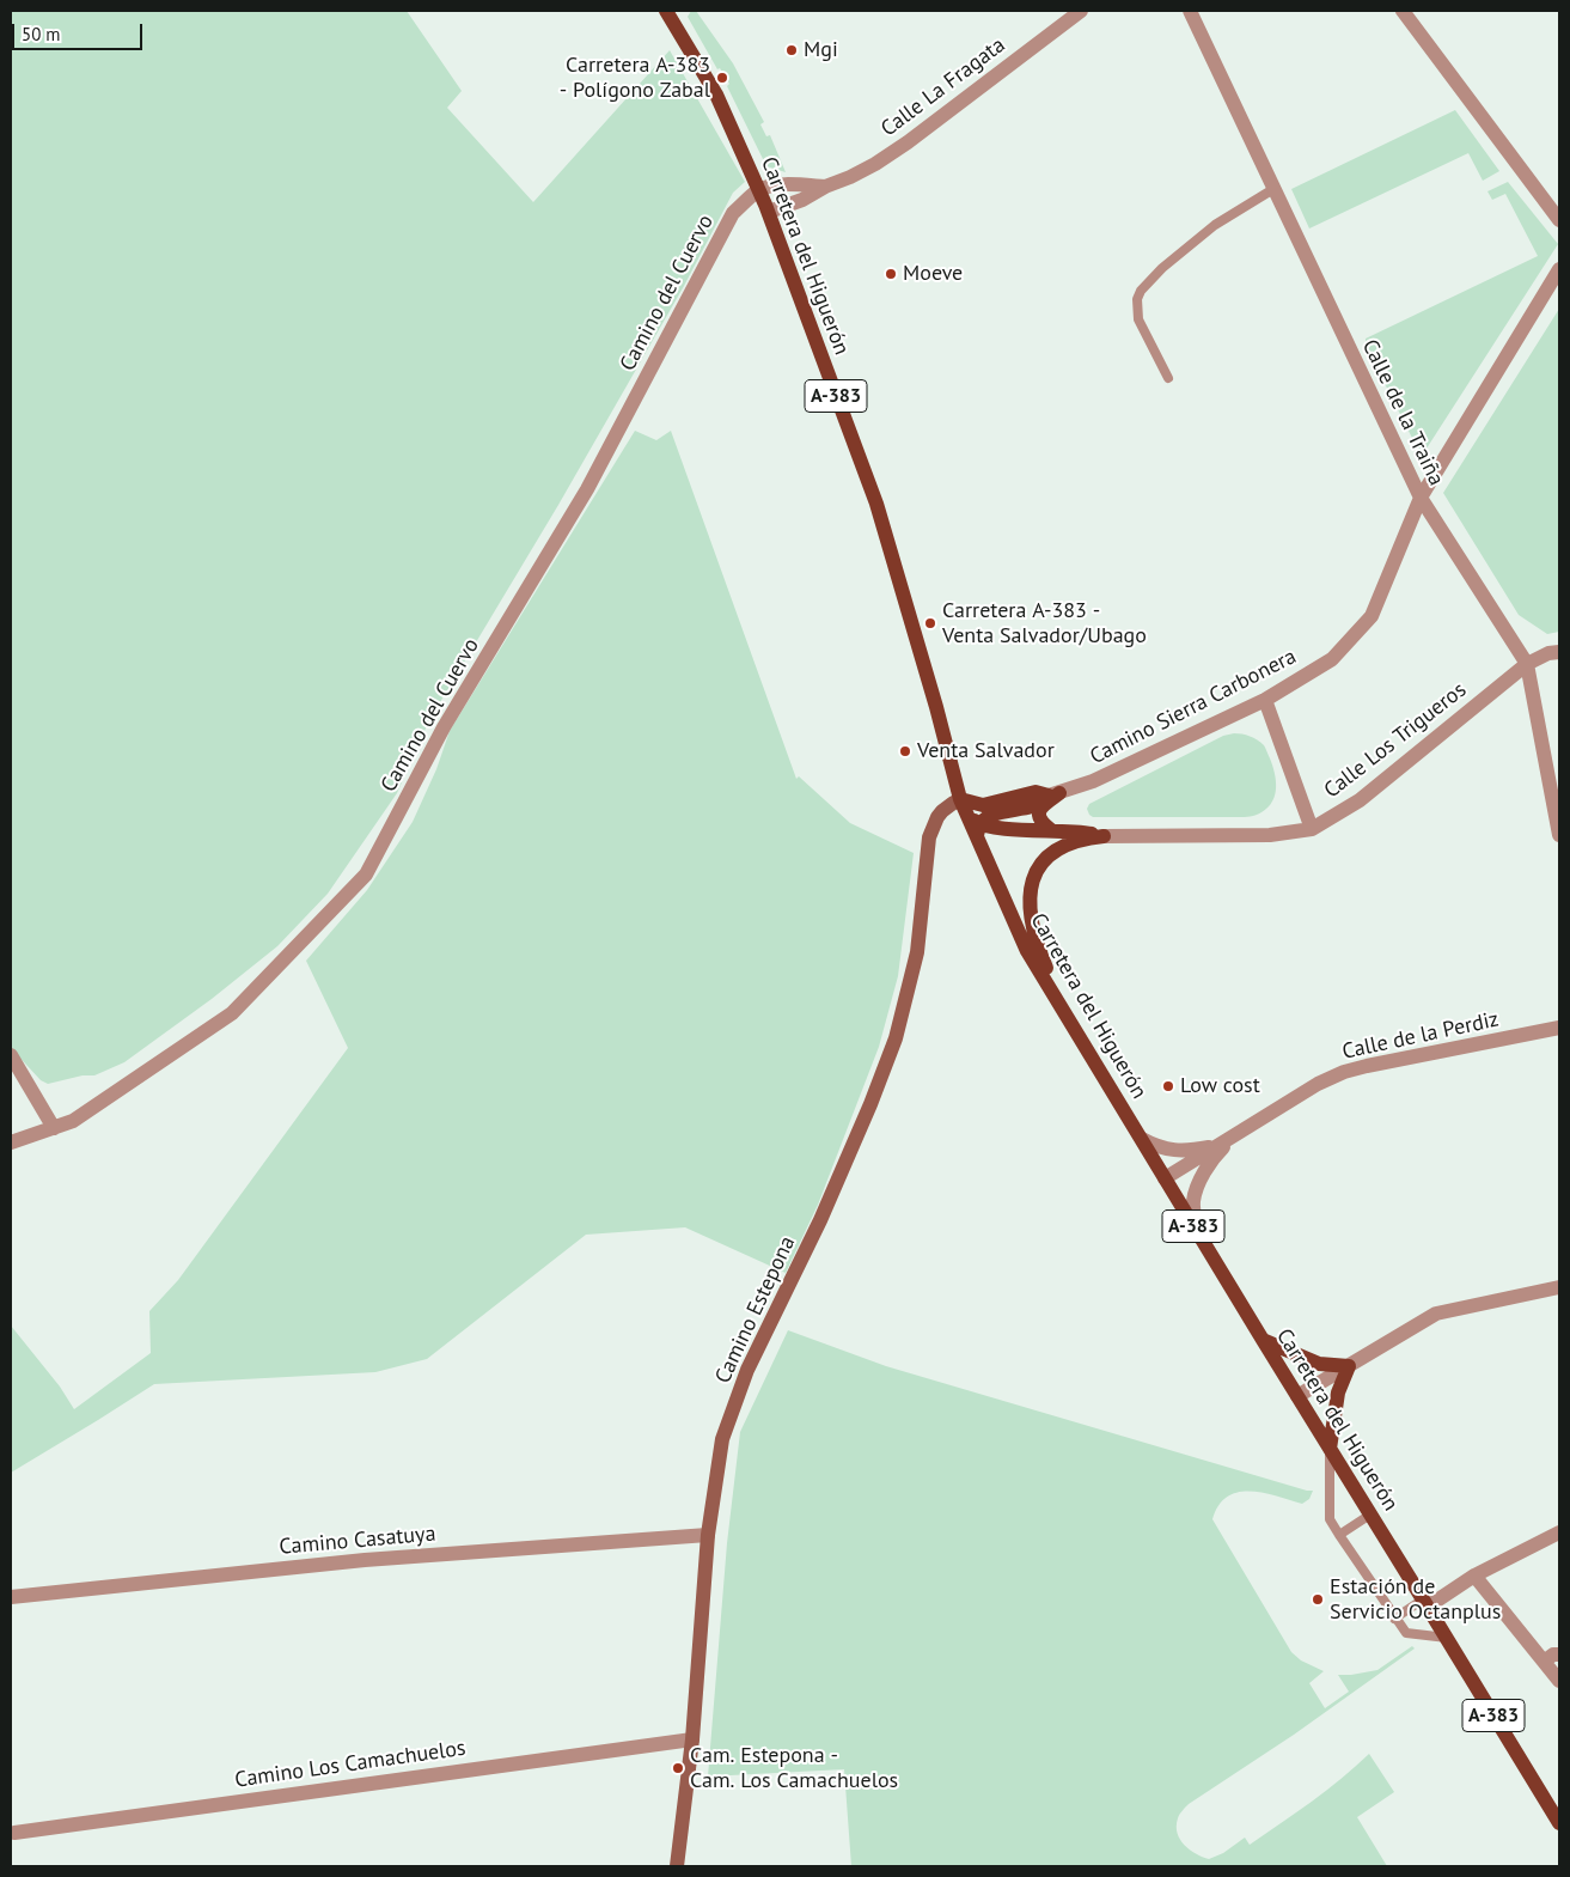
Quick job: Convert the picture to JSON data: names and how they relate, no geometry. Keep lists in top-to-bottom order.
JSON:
{
  "streets": {
    "main road": ["Carretera del Higuerón", "A-383", "Camino Estepona"],
    "street": [
      "Calle La Fragata",
      "Camino del Cuervo",
      "Calle de la Traiña",
      "Camino Sierra Carbonera",
      "Calle Los Trigueros",
      "Calle de la Perdiz",
      "Camino Casatuya",
      "Camino Los Camachuelos"
    ]
  },
  "crossings": [
    ["Calle La Fragata", "Carretera del Higuerón"],
    ["Calle La Fragata", "Camino del Cuervo"],
    ["Carretera del Higuerón", "Camino del Cuervo"],
    ["Carretera del Higuerón", "Calle de la Perdiz"],
    ["Carretera del Higuerón", "Camino Estepona"],
    ["Calle de la Traiña", "Camino Sierra Carbonera"],
    ["Calle de la Traiña", "Calle Los Trigueros"],
    ["Camino Estepona", "Camino Casatuya"],
    ["Camino Estepona", "Camino Los Camachuelos"]
  ],
  "places": [
    "Mgi",
    "Carretera A-383 - Polígono Zabal",
    "Moeve",
    "Carretera A-383 - Venta Salvador/Ubago",
    "Venta Salvador",
    "Low cost",
    "Estación de Servicio Octanplus",
    "Cam. Estepona - Cam. Los Camachuelos"
  ],
  "scale_bar": "50 m"
}
